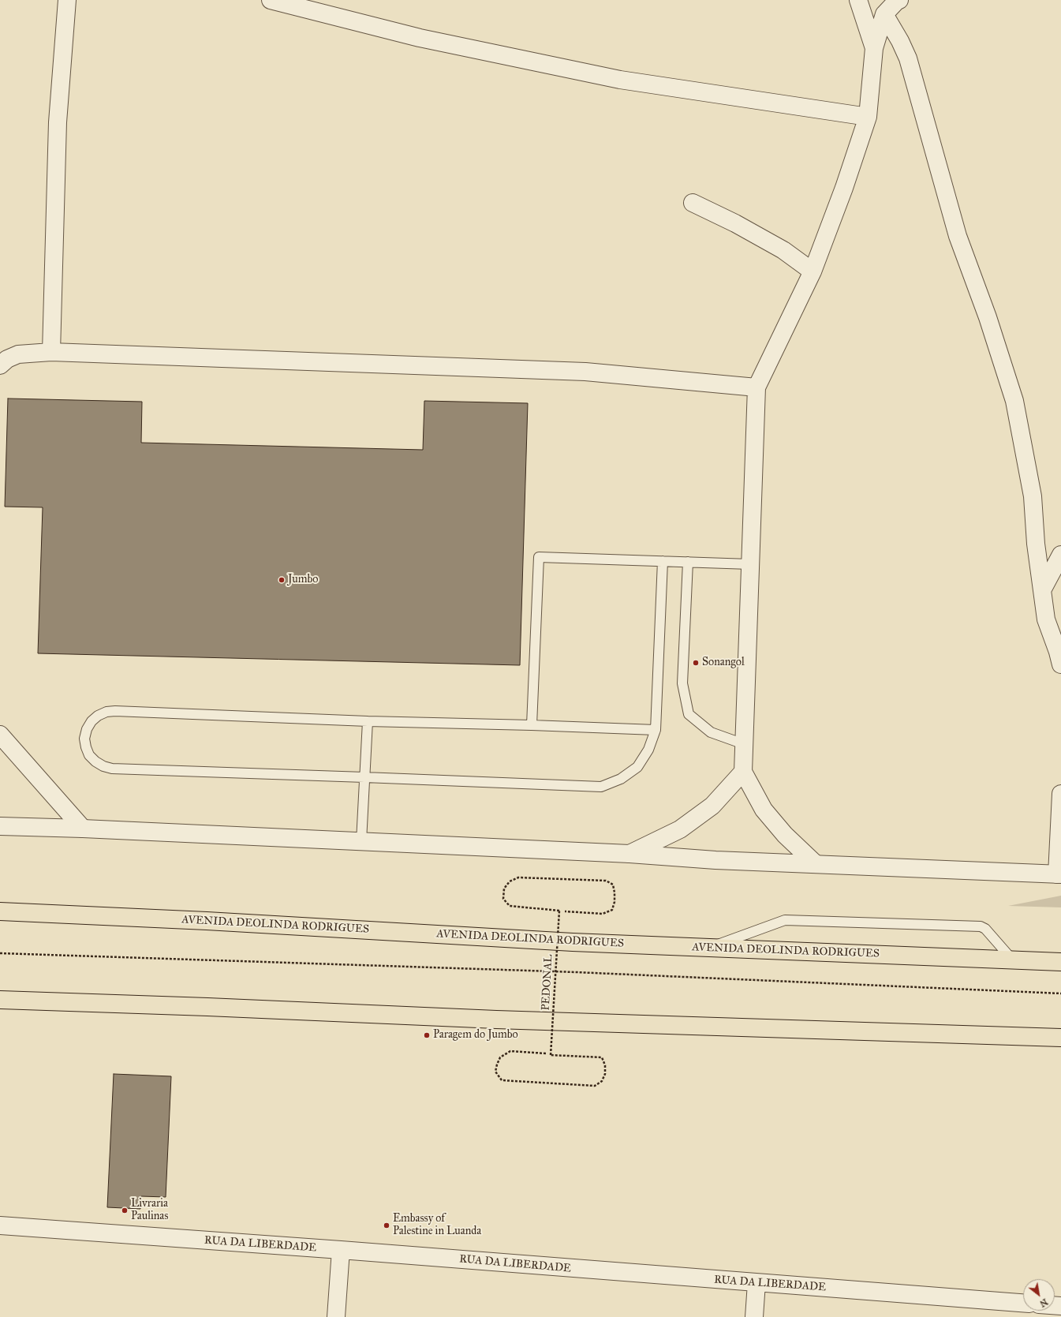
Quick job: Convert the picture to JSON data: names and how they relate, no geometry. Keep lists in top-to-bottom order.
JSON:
{
  "streets": {
    "highway": ["AVENIDA DEOLINDA RODRIGUES"],
    "street": ["RUA DA LIBERDADE"],
    "path": ["PEDONAL"]
  },
  "places": [
    "Jumbo",
    "Sonangol",
    "Paragem do Jumbo",
    "Livraria Paulinas",
    "Embassy of Palestine in Luanda"
  ],
  "north": "bottom right"
}
